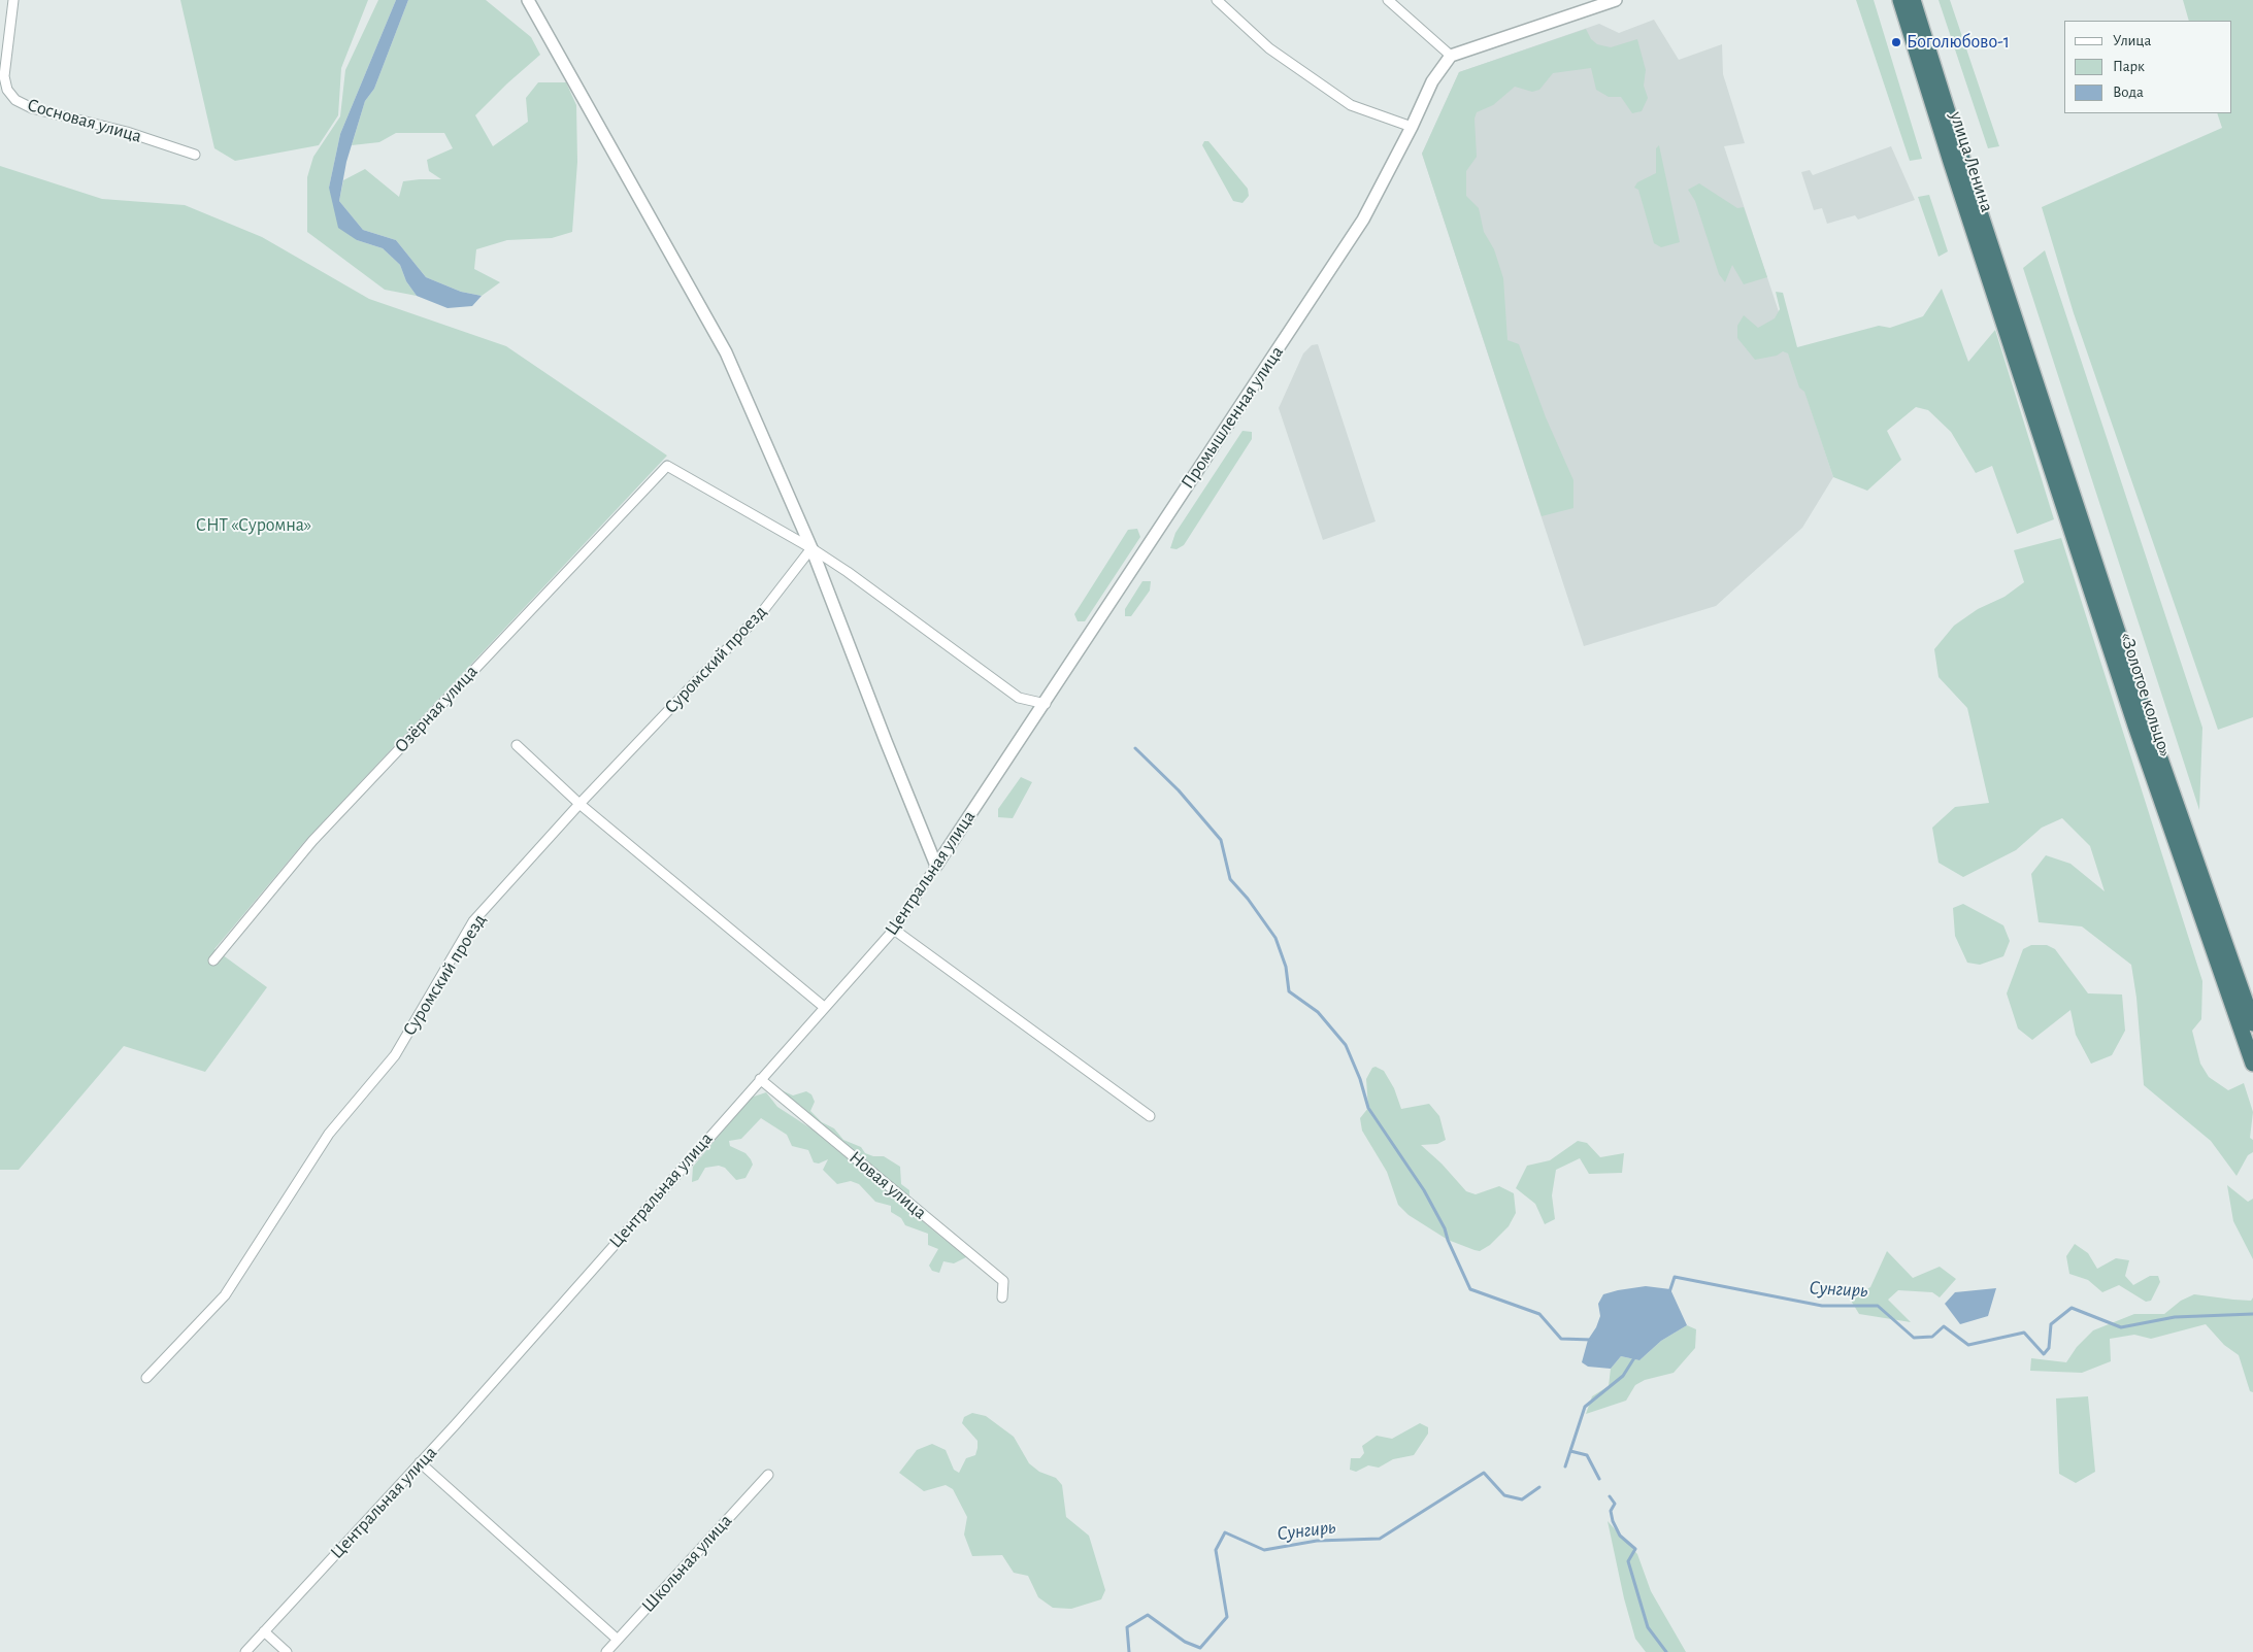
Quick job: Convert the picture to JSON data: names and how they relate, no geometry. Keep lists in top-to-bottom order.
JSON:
{
  "streets": {
    "highway": ["улица Ленина", "«Золотое кольцо»"],
    "street": [
      "Сосновая улица",
      "Промышленная улица",
      "Суромский проезд",
      "Озёрная улица",
      "Центральная улица",
      "Новая улица",
      "Школьная улица"
    ]
  },
  "crossings": [
    ["улица Ленина", "«Золотое кольцо»"],
    ["Промышленная улица", "Центральная улица"],
    ["Суромский проезд", "Озёрная улица"],
    ["Центральная улица", "Новая улица"]
  ],
  "water": ["Сунгирь"],
  "parks": ["СНТ «Суромна»"],
  "places": ["Боголюбово-1"],
  "legend": ["Улица", "Парк", "Вода"]
}
